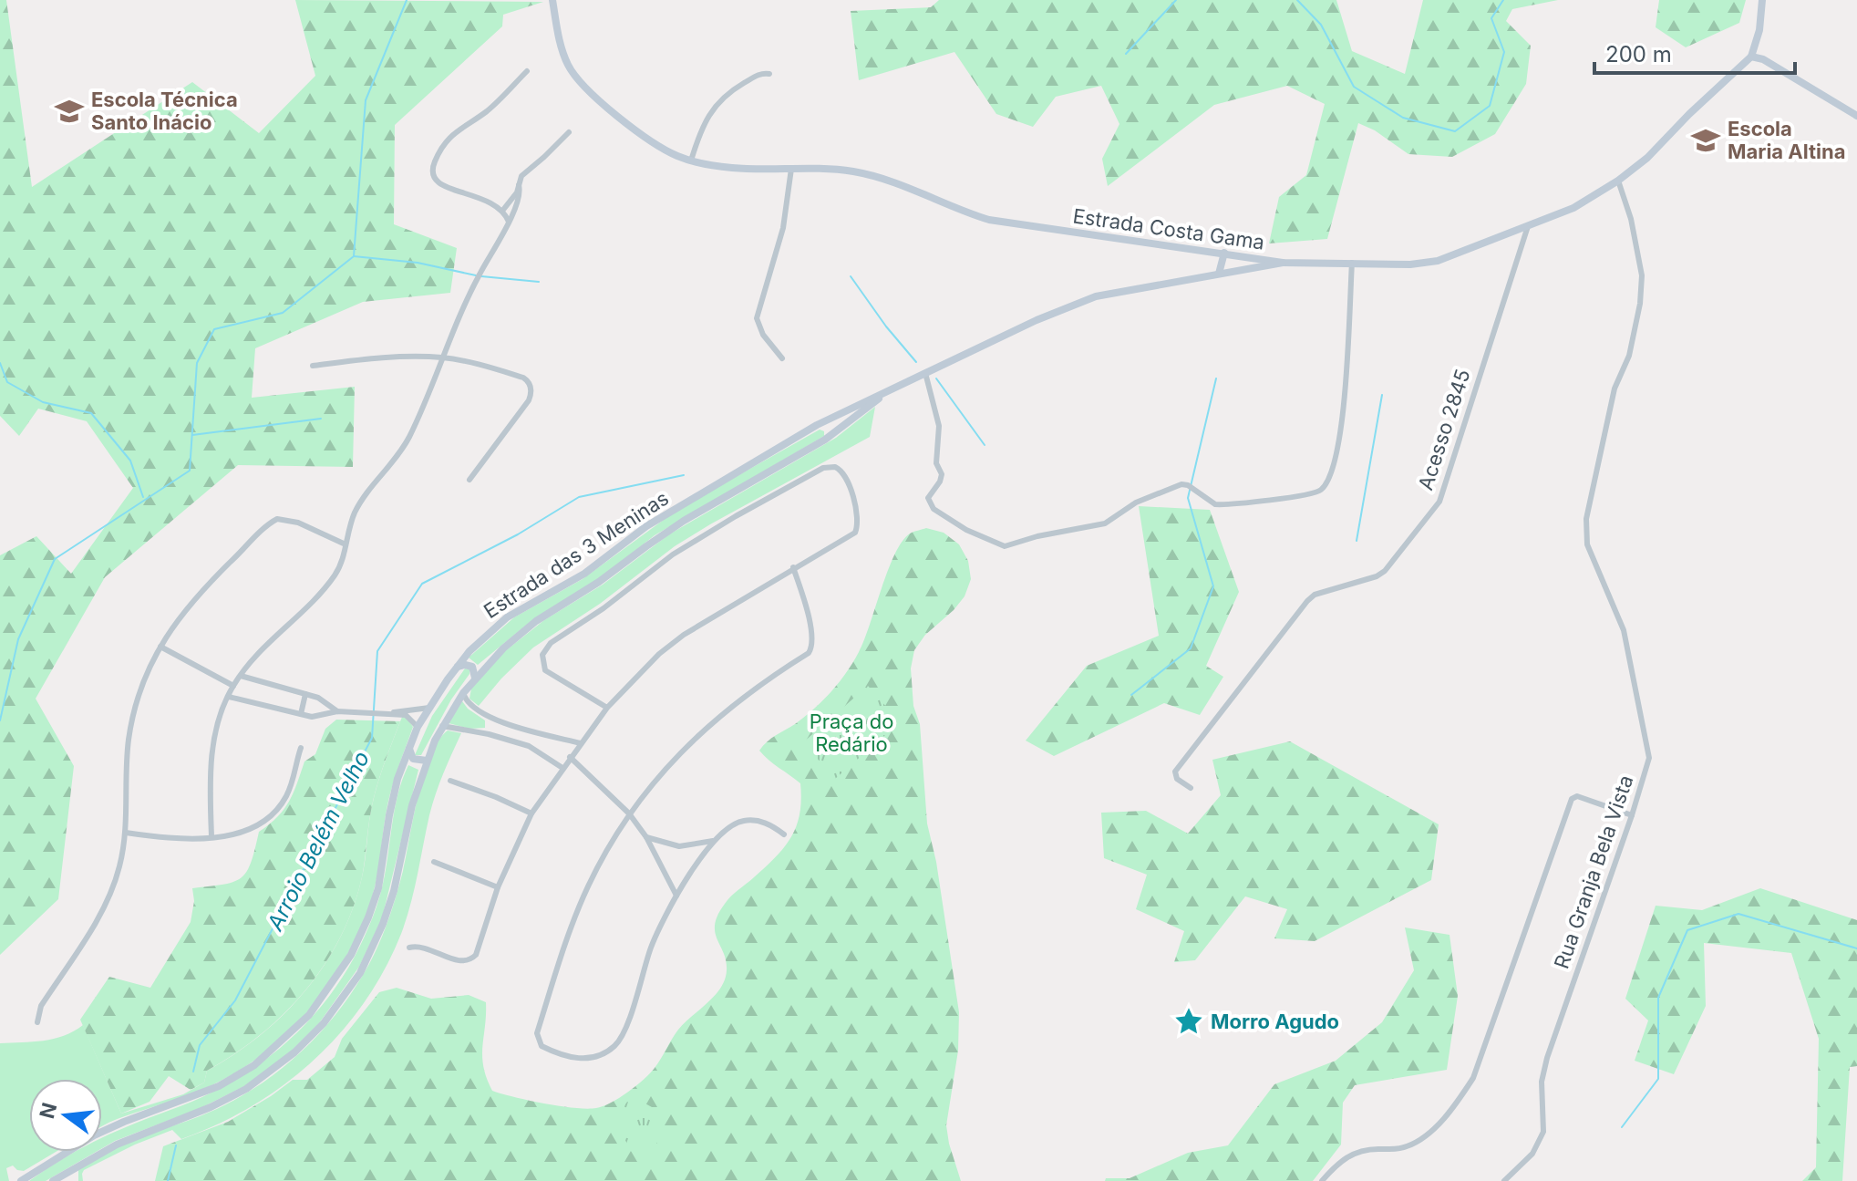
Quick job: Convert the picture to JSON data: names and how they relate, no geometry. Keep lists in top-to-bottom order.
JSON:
{
  "streets": {
    "main road": ["Estrada Costa Gama", "Estrada das 3 Meninas"],
    "street": ["Acesso 2845", "Rua Granja Bela Vista"]
  },
  "crossings": [
    ["Estrada Costa Gama", "Acesso 2845"],
    ["Estrada Costa Gama", "Estrada das 3 Meninas"],
    ["Estrada Costa Gama", "Rua Granja Bela Vista"]
  ],
  "water": ["Arroio Belém Velho"],
  "parks": ["Praça do Redário"],
  "places": {
    "school or university": ["Escola Técnica Santo Inácio", "Escola Maria Altina"],
    "place": ["Morro Agudo"]
  },
  "scale_bar": "200 m",
  "north": "left"
}
